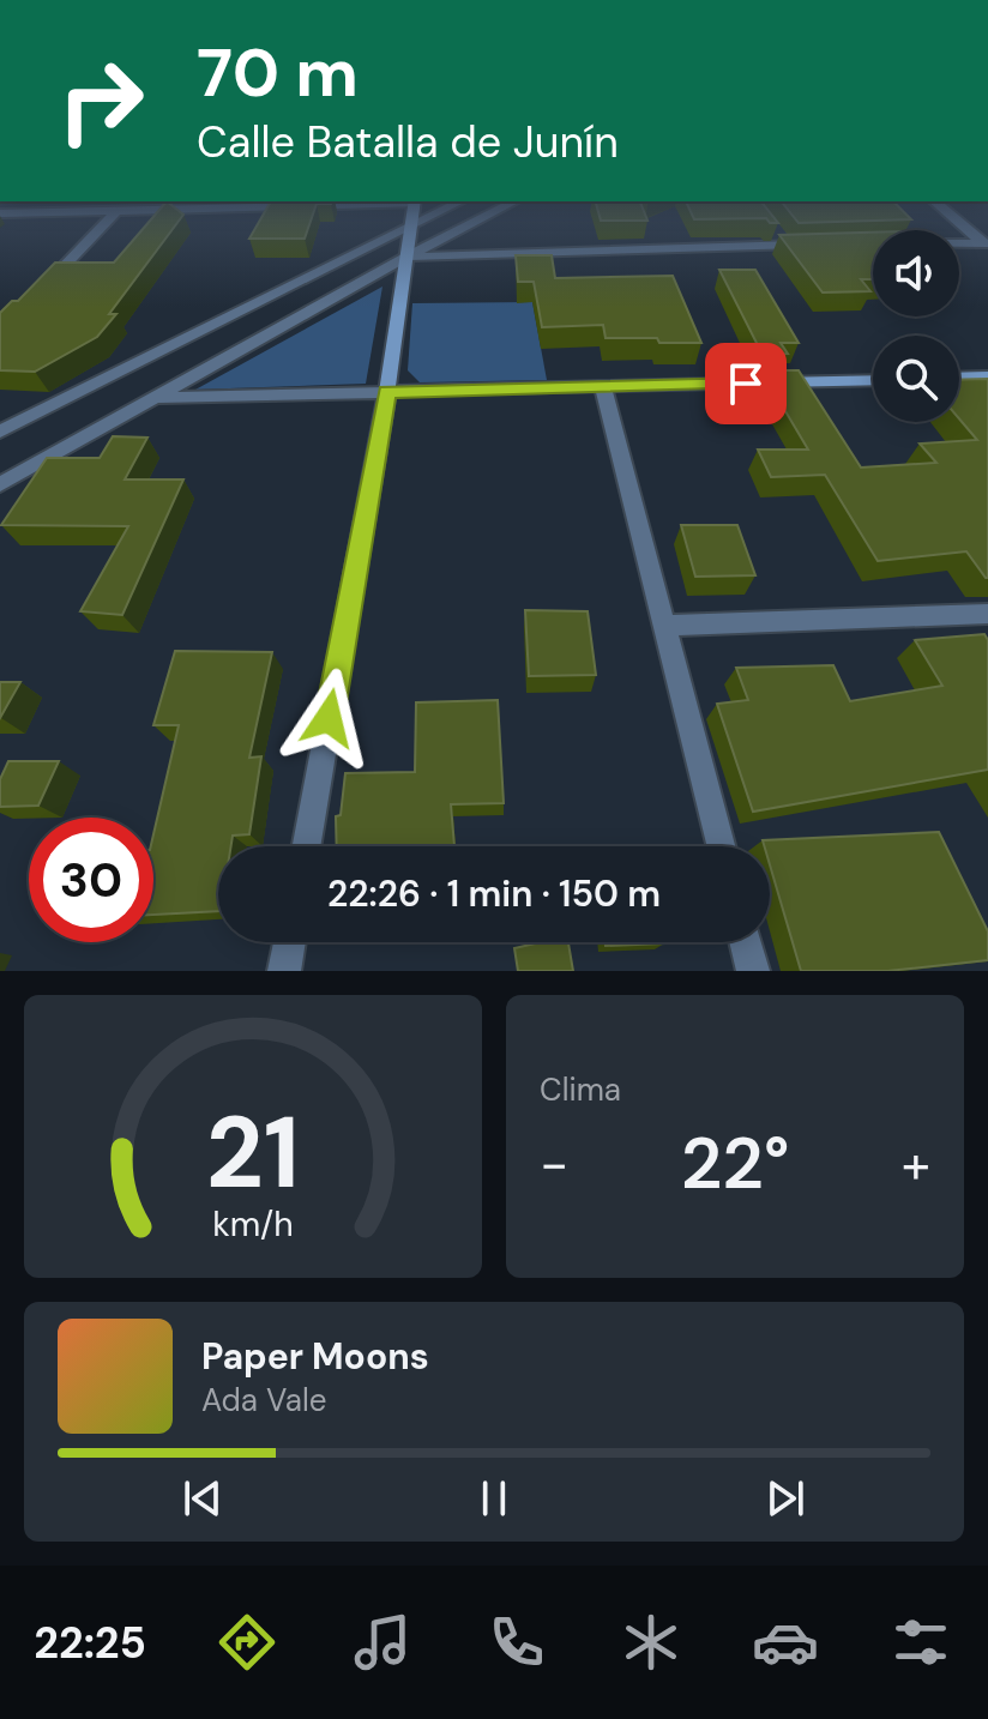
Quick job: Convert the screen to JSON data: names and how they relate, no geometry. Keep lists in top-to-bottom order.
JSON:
{
  "page": {
    "turn": ["70 m", "Calle Batalla de Junín"],
    "limit": "30",
    "trip": "22:26 · 1 min · 150 m",
    "tile": "Clima",
    "heat": ["−", "22°", "+"],
    "song": ["Paper Moons", "Ada Vale"],
    "tabs": "22:25",
    "gauge": ["21", "km/h"]
  }
}
